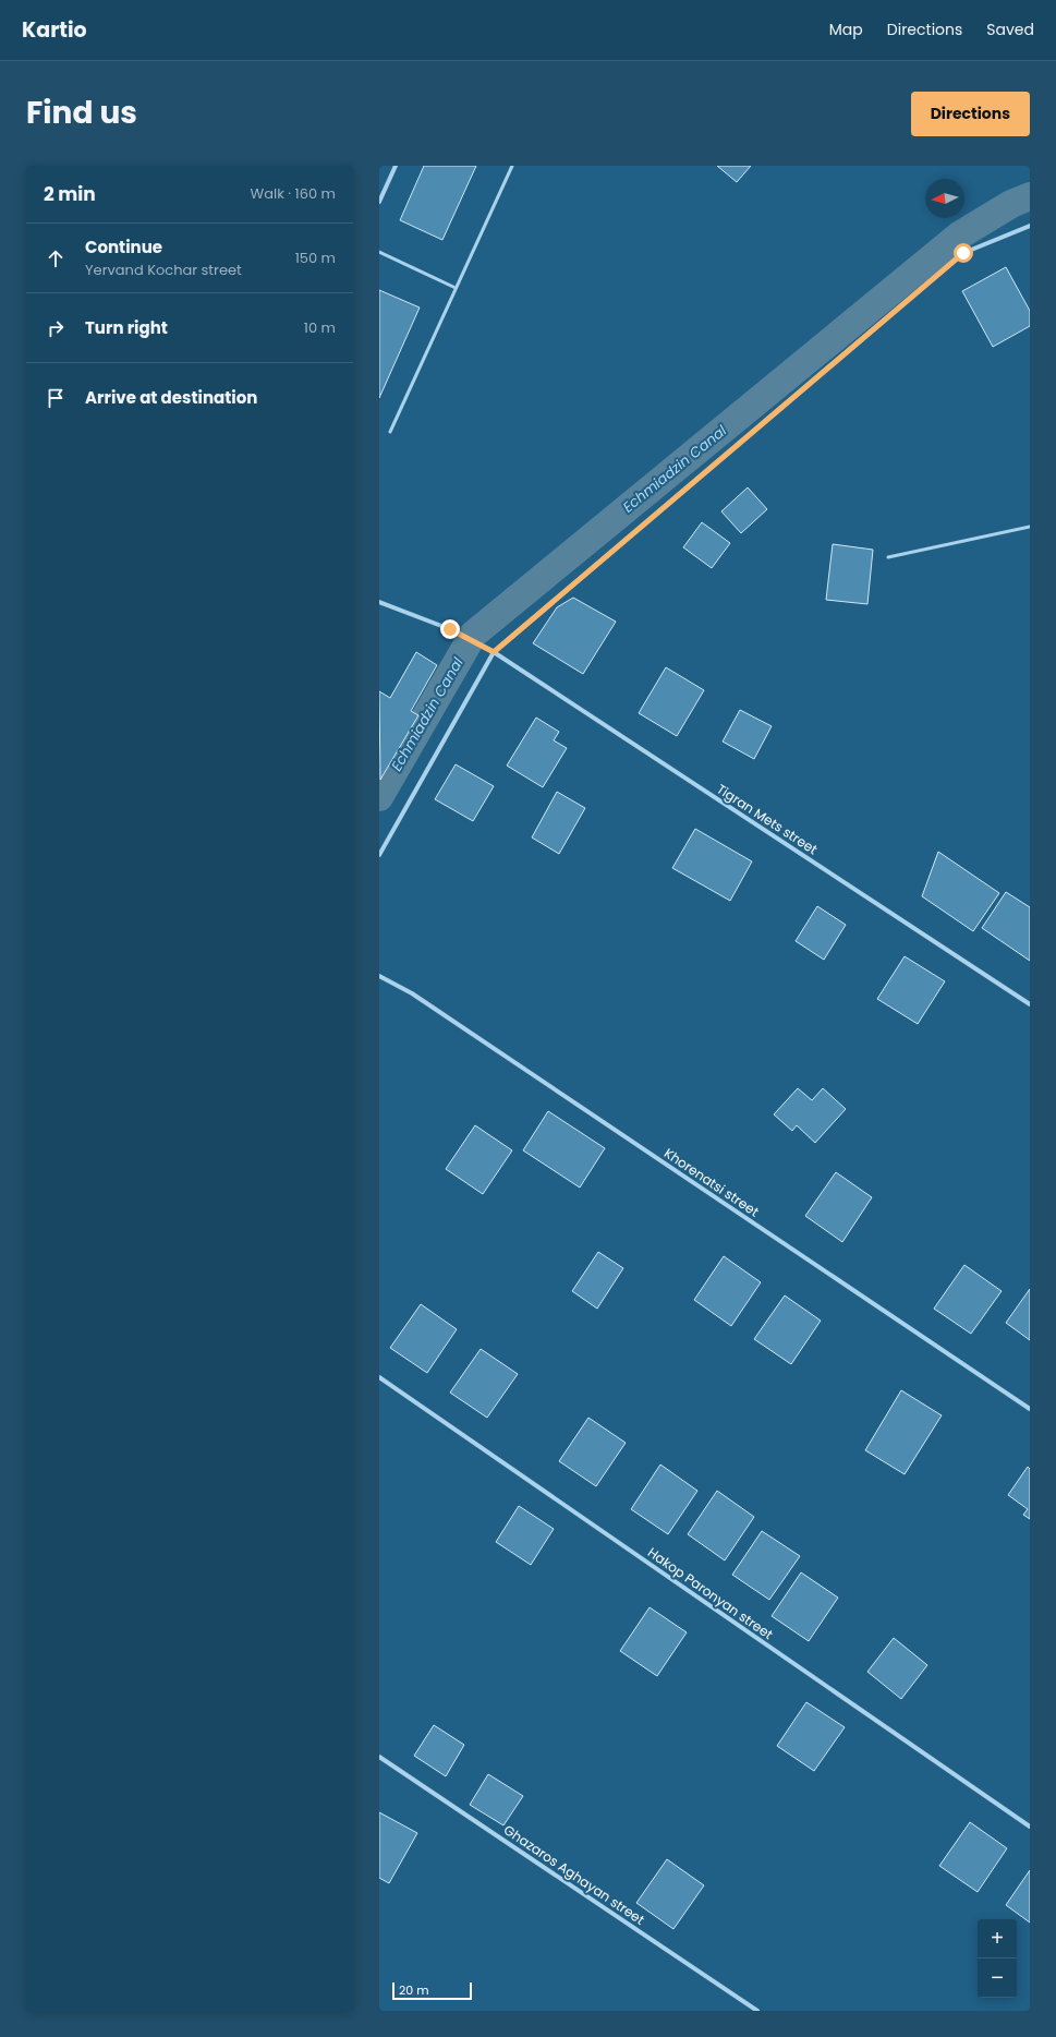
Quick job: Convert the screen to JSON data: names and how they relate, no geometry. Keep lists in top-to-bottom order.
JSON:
{
  "streets": {
    "street": [
      "Tigran Mets street",
      "Khorenatsi street",
      "Hakop Paronyan street",
      "Ghazaros Aghayan street"
    ]
  },
  "water": ["Echmiadzin Canal"],
  "scale_bar": "20 m",
  "north": "left",
  "page": {
    "header": "Kartio",
    "nav": ["Map", "Directions", "Saved"],
    "title": "Find us",
    "buttons": "Directions",
    "heading": ["2 min", "Walk · 160 m"],
    "list": [
      ["Continue", "Yervand Kochar street", "150 m"],
      ["Turn right", "10 m"],
      "Arrive at destination"
    ],
    "map_buttons": ["+", "−"],
    "scale": "20 m"
  }
}
